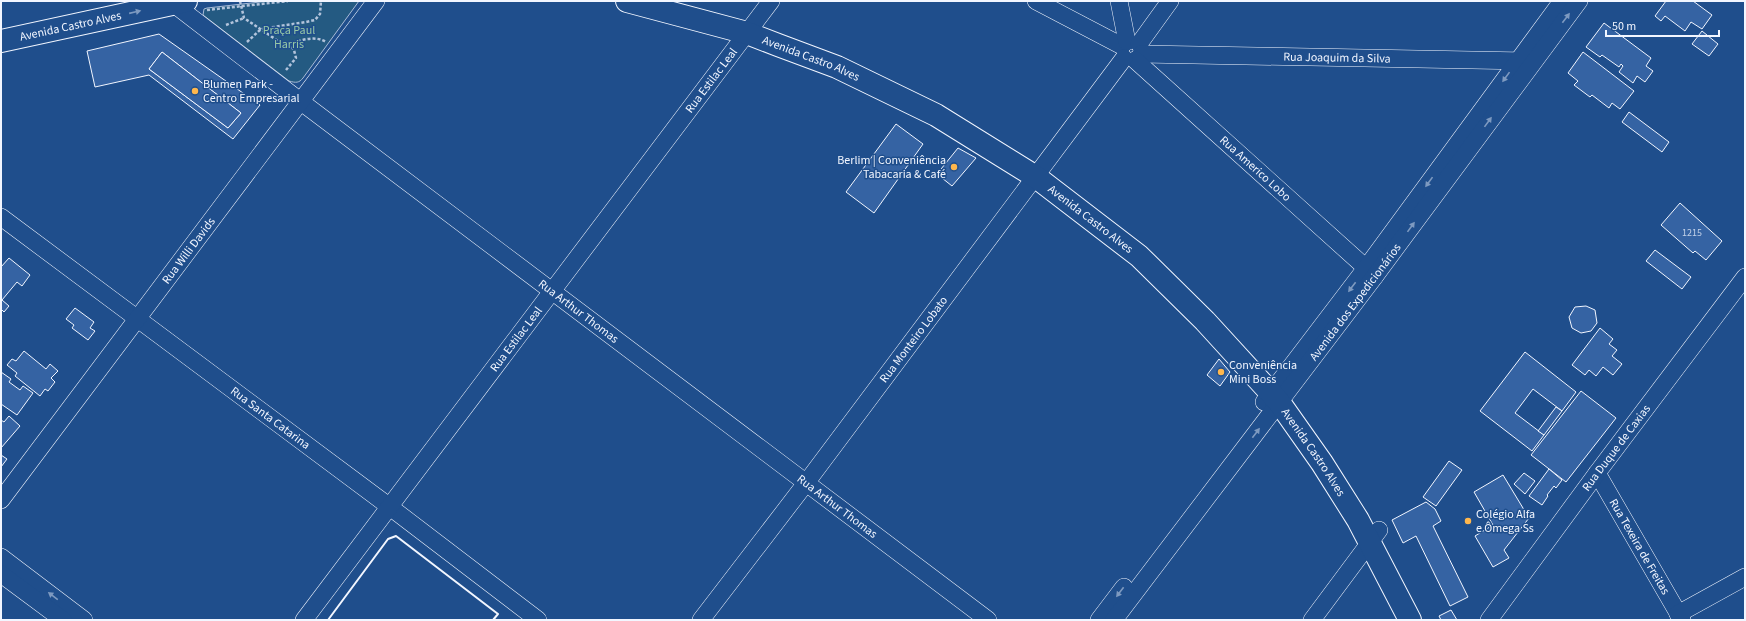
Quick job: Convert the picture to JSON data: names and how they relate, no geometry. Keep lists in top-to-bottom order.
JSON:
{
  "streets": {
    "main road": ["Avenida Castro Alves"],
    "street": [
      "Rua Joaquim da Silva",
      "Rua Estilac Leal",
      "Rua Americo Lobo",
      "Rua Willi Davids",
      "Avenida dos Expedicionários",
      "Rua Arthur Thomas",
      "Rua Monteiro Lobato",
      "Rua Santa Catarina",
      "Rua Duque de Caxias",
      "Rua Texeira de Freitas"
    ]
  },
  "crossings": [
    ["Avenida Castro Alves", "Rua Estilac Leal"],
    ["Avenida Castro Alves", "Avenida dos Expedicionários"],
    ["Avenida Castro Alves", "Rua Arthur Thomas"],
    ["Avenida Castro Alves", "Rua Monteiro Lobato"],
    ["Rua Joaquim da Silva", "Rua Americo Lobo"],
    ["Rua Joaquim da Silva", "Avenida dos Expedicionários"],
    ["Rua Joaquim da Silva", "Rua Monteiro Lobato"],
    ["Rua Estilac Leal", "Rua Arthur Thomas"],
    ["Rua Estilac Leal", "Rua Santa Catarina"],
    ["Rua Americo Lobo", "Avenida dos Expedicionários"],
    ["Rua Americo Lobo", "Rua Monteiro Lobato"],
    ["Rua Willi Davids", "Rua Arthur Thomas"],
    ["Rua Willi Davids", "Rua Santa Catarina"],
    ["Rua Arthur Thomas", "Rua Monteiro Lobato"],
    ["Rua Duque de Caxias", "Rua Texeira de Freitas"]
  ],
  "parks": ["Praça Paul Harris"],
  "places": [
    "Blumen Park - Centro Empresarial",
    "Berlim | Conveniência Tabacaria & Café",
    "Conveniência Mini Boss",
    "Colégio Alfa e Ômega Ss"
  ],
  "house_numbers": ["1215"],
  "scale_bar": "50 m"
}
